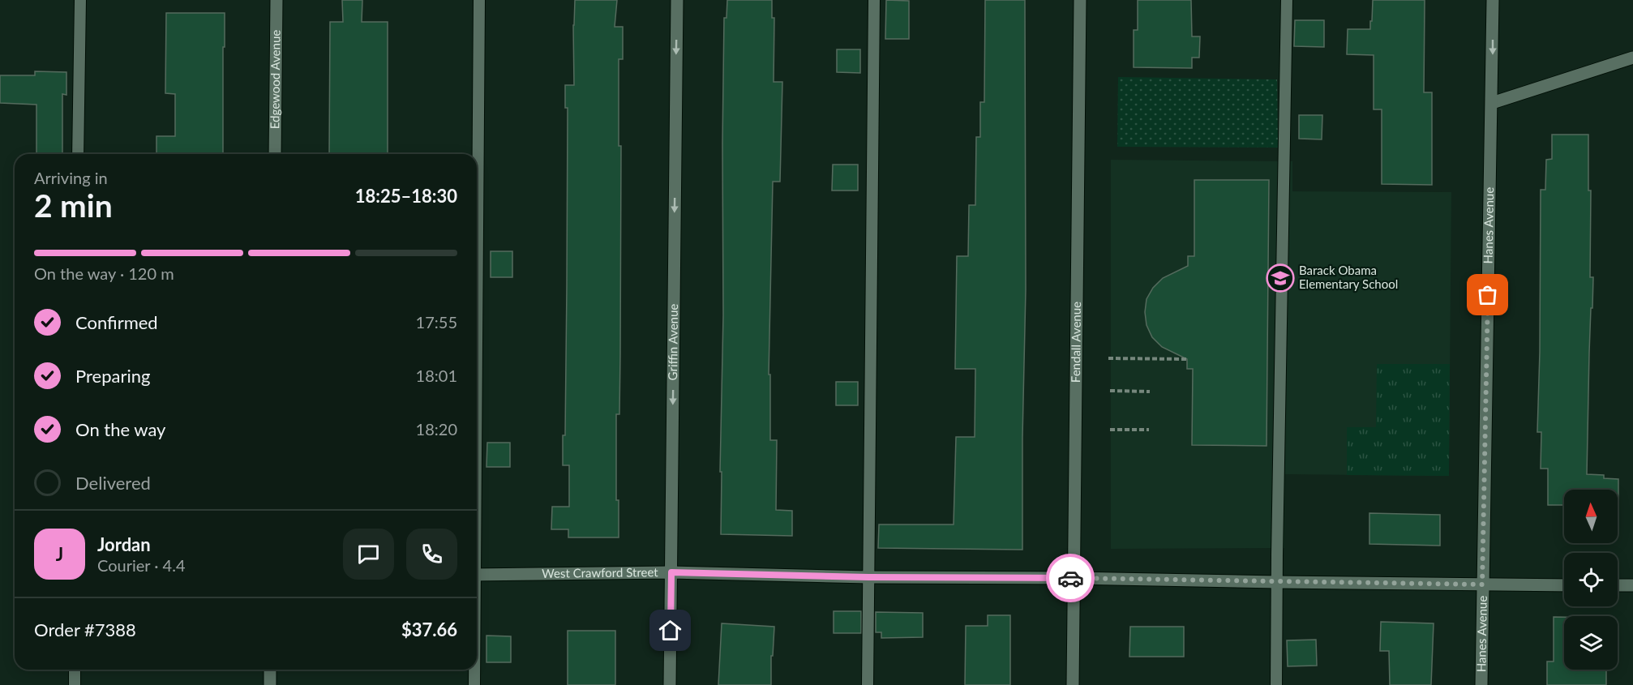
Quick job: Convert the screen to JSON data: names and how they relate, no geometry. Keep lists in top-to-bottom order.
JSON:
{
  "streets": {
    "street": [
      "Edgewood Avenue",
      "Hanes Avenue",
      "Fendall Avenue",
      "Griffin Avenue",
      "West Crawford Street"
    ]
  },
  "crossings": [
    ["Hanes Avenue", "West Crawford Street"],
    ["Fendall Avenue", "West Crawford Street"],
    ["Griffin Avenue", "West Crawford Street"]
  ],
  "one_way": ["Griffin Avenue"],
  "places": {
    "school or university": ["Barack Obama Elementary School"]
  },
  "north": "top",
  "page": {
    "heading": ["2 min", "Arriving in", "18:25–18:30"],
    "panel": [
      "Jordan",
      "Courier · 4.4",
      "Order #7388",
      "$37.66"
    ],
    "bar": "On the way · 120 m",
    "list": [
      ["Confirmed", "17:55"],
      ["Preparing", "18:01"],
      ["On the way", "18:20"],
      "Delivered"
    ],
    "round": "J"
  }
}
